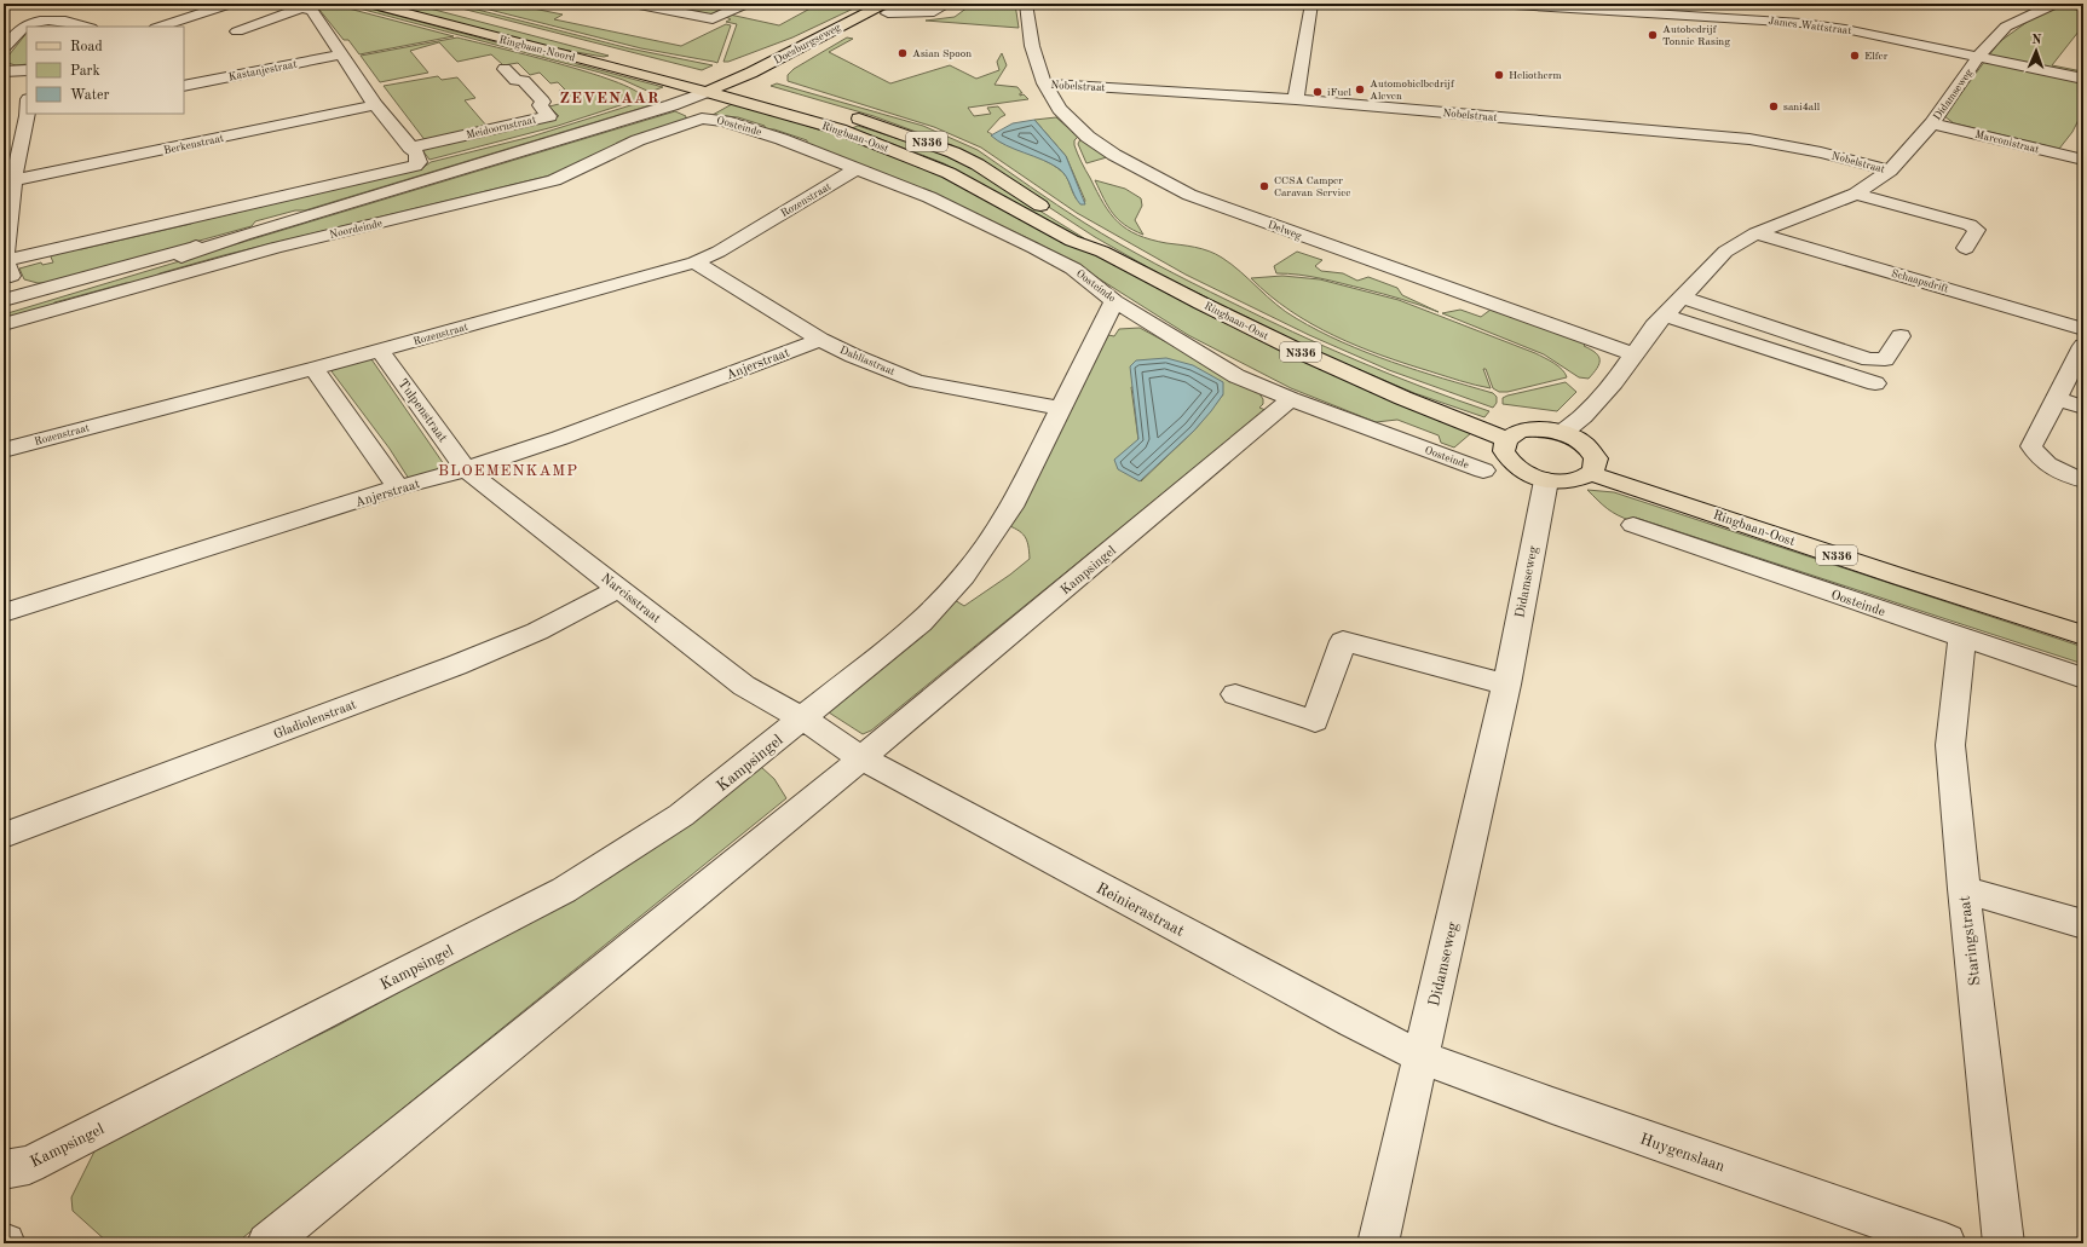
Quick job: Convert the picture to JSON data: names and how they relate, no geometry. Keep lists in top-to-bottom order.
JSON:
{
  "streets": {
    "main road": [
      "Doesburgseweg",
      "Ringbaan-Noord",
      "Ringbaan-Oost",
      "N336"
    ],
    "street": [
      "James Wattstraat",
      "Kastanjestraat",
      "Nobelstraat",
      "Didamseweg",
      "Oosteinde",
      "Meidoornstraat",
      "Marconistraat",
      "Berkenstraat",
      "Rozenstraat",
      "Noordeinde",
      "Delweg",
      "Schaapsdrift",
      "Dahliastraat",
      "Anjerstraat",
      "Tulpenstraat",
      "Kampsingel",
      "Narcisstraat",
      "Gladiolenstraat",
      "Reinierastraat",
      "Staringstraat",
      "Huygenslaan"
    ]
  },
  "crossings": [
    ["James Wattstraat", "Didamseweg"],
    ["Doesburgseweg", "Ringbaan-Noord"],
    ["Doesburgseweg", "Ringbaan-Oost"],
    ["Doesburgseweg", "Noordeinde"],
    ["Ringbaan-Noord", "Ringbaan-Oost"],
    ["Ringbaan-Noord", "Noordeinde"],
    ["Nobelstraat", "Didamseweg"],
    ["Nobelstraat", "Delweg"],
    ["Didamseweg", "Marconistraat"],
    ["Didamseweg", "Delweg"],
    ["Didamseweg", "Schaapsdrift"],
    ["Didamseweg", "Reinierastraat"],
    ["Didamseweg", "Huygenslaan"],
    ["Oosteinde", "Rozenstraat"],
    ["Oosteinde", "Noordeinde"],
    ["Oosteinde", "Kampsingel"],
    ["Oosteinde", "Staringstraat"],
    ["Ringbaan-Oost", "Noordeinde"],
    ["Rozenstraat", "Dahliastraat"],
    ["Rozenstraat", "Tulpenstraat"],
    ["Dahliastraat", "Anjerstraat"],
    ["Dahliastraat", "Kampsingel"],
    ["Anjerstraat", "Tulpenstraat"],
    ["Anjerstraat", "Narcisstraat"],
    ["Tulpenstraat", "Narcisstraat"],
    ["Kampsingel", "Narcisstraat"],
    ["Kampsingel", "Reinierastraat"],
    ["Narcisstraat", "Gladiolenstraat"],
    ["Reinierastraat", "Huygenslaan"]
  ],
  "districts": ["ZEVENAAR", "BLOEMENKAMP"],
  "places": [
    "Autobedrijf Tonnie Rasing",
    "Asian Spoon",
    "Elfer",
    "Heliotherm",
    "Automobielbedrijf Aleven",
    "iFuel",
    "sani4all",
    "CCSA Camper Caravan Service"
  ],
  "legend": ["Road", "Park", "Water"],
  "north": "top"
}
